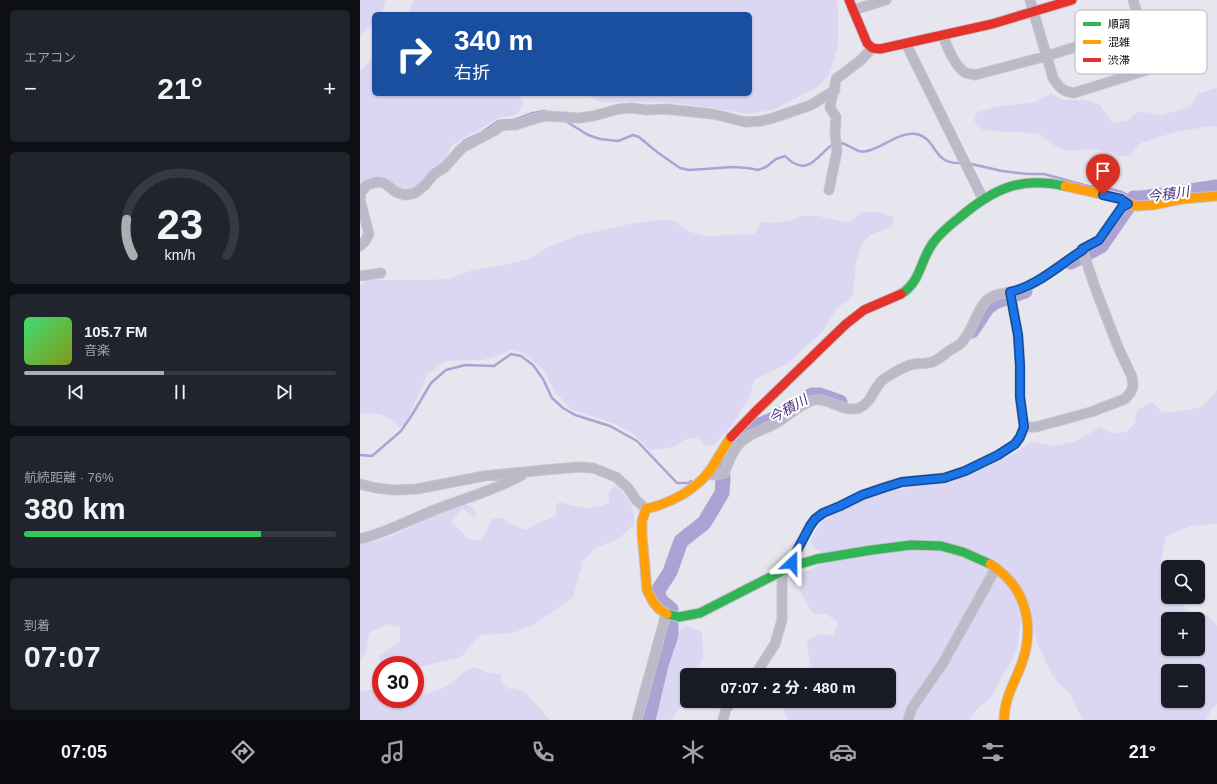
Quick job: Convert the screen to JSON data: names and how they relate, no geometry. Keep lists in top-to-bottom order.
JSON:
{
  "water": ["今積川"],
  "legend": ["順調", "混雑", "渋滞"],
  "page": {
    "tile": [
      "エアコン",
      ["航続距離 · 76%", "380 km"],
      ["到着", "07:07"]
    ],
    "turn": ["340 m", "右折"],
    "heat": ["−", "21°", "+"],
    "song": ["105.7 FM", "音楽"],
    "map_buttons": ["+", "−"],
    "limit": "30",
    "trip": "07:07 · 2 分 · 480 m",
    "tabs": ["07:05", "21°"],
    "gauge": ["23", "km/h"]
  }
}
